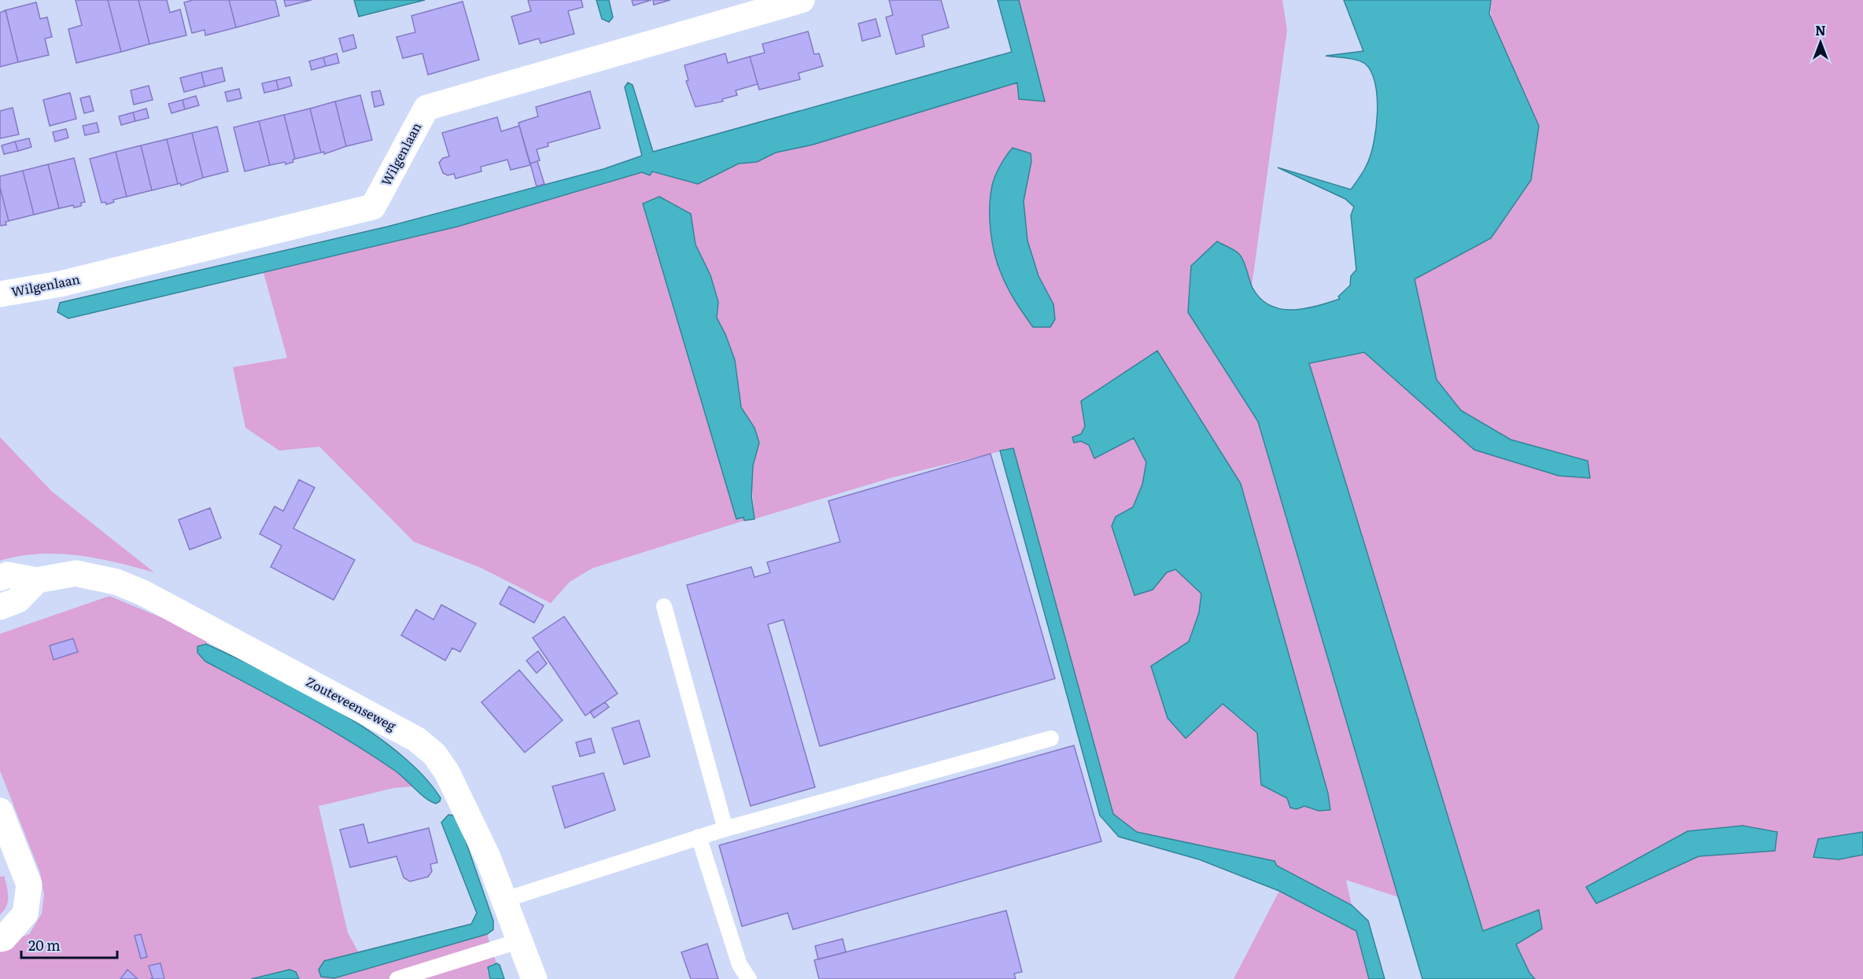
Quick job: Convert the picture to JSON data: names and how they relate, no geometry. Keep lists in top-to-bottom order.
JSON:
{
  "streets": {
    "street": ["Wilgenlaan", "Zouteveenseweg"]
  },
  "scale_bar": "20 m",
  "north": "top"
}
